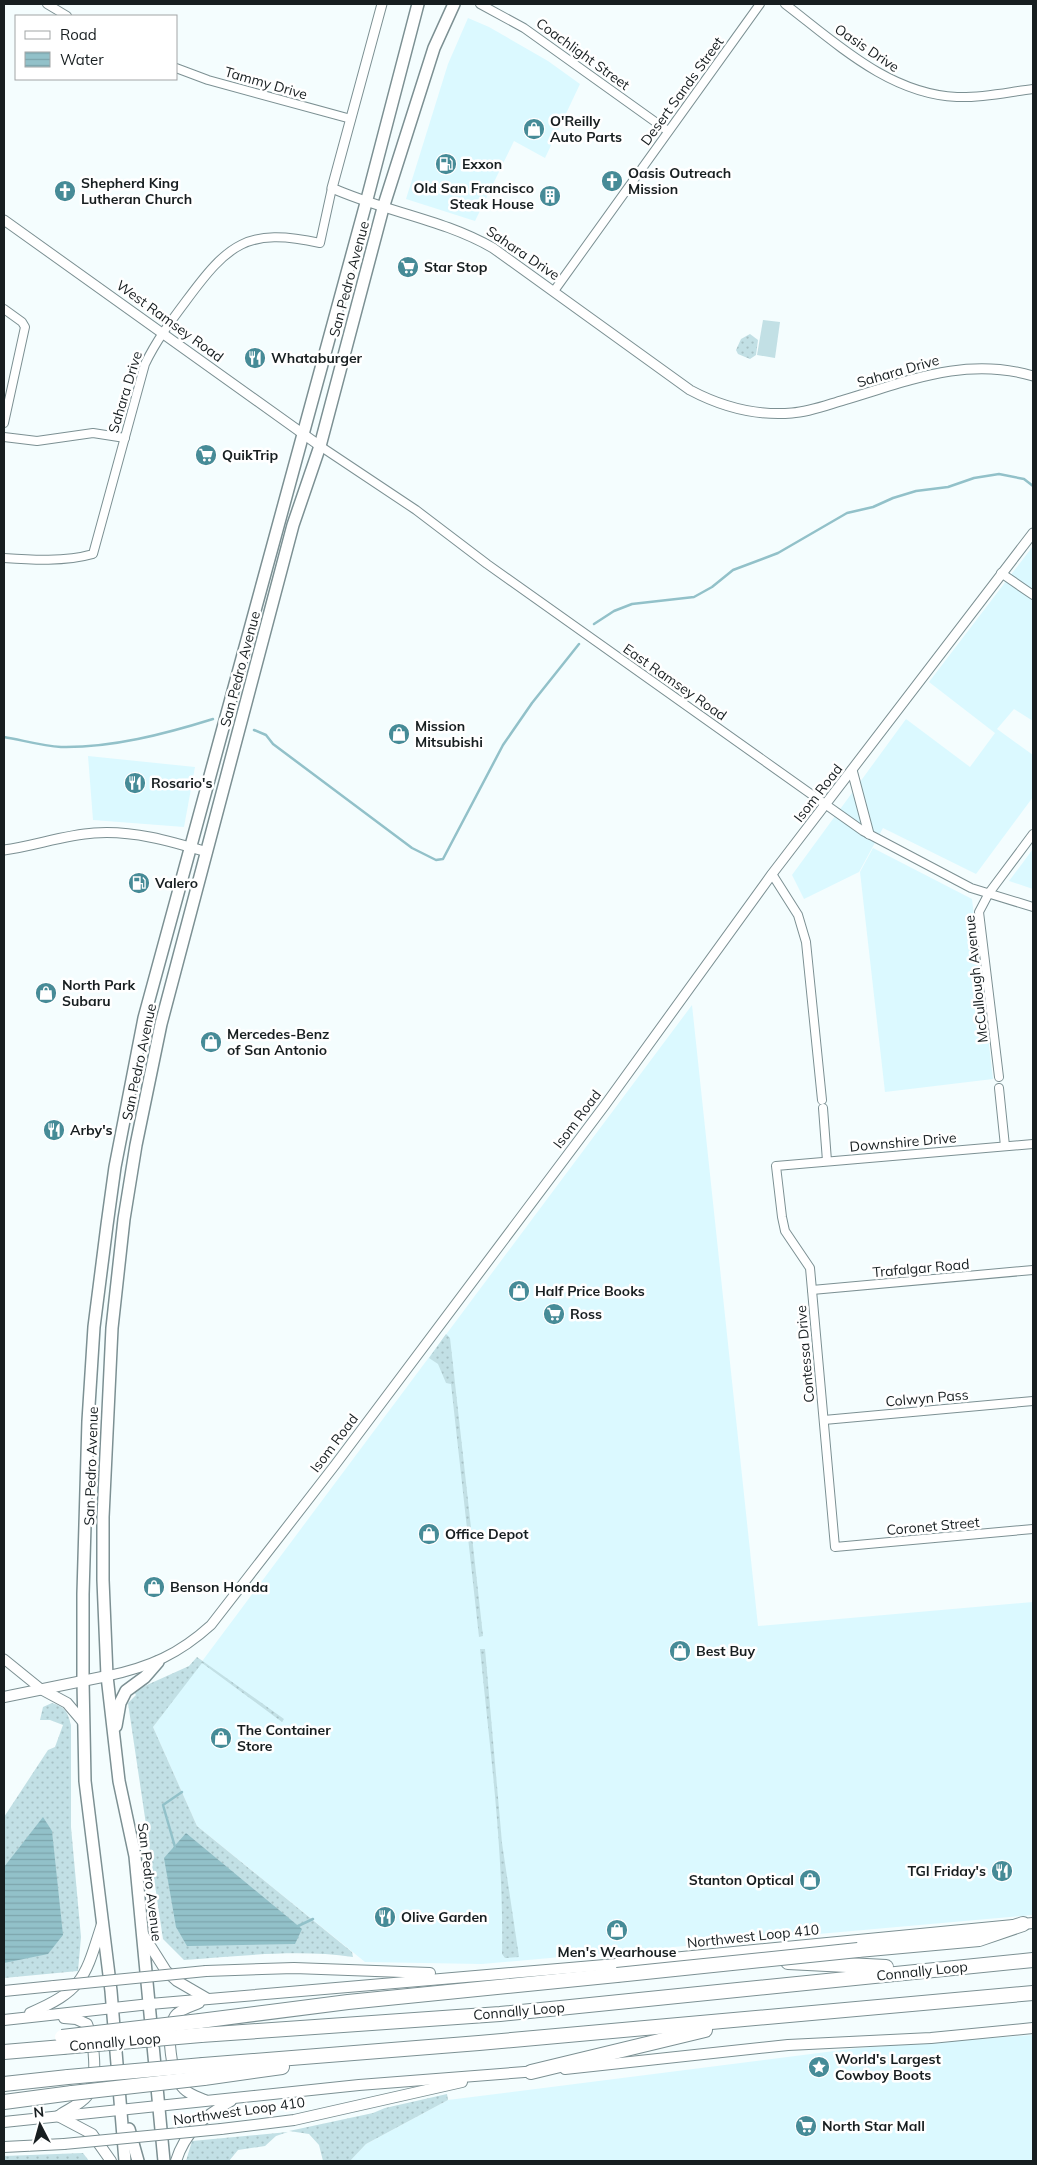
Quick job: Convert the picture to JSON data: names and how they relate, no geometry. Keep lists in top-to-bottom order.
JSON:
{
  "streets": {
    "highway": ["Connally Loop"],
    "main road": ["San Pedro Avenue", "Northwest Loop 410"],
    "street": [
      "Oasis Drive",
      "Coachlight Street",
      "Tammy Drive",
      "Desert Sands Street",
      "Sahara Drive",
      "West Ramsey Road",
      "East Ramsey Road",
      "Isom Road",
      "McCullough Avenue",
      "Downshire Drive",
      "Trafalgar Road",
      "Contessa Drive",
      "Colwyn Pass",
      "Coronet Street"
    ]
  },
  "crossings": [
    ["Coachlight Street", "Desert Sands Street"],
    ["Desert Sands Street", "Sahara Drive"],
    ["Sahara Drive", "San Pedro Avenue"],
    ["Sahara Drive", "West Ramsey Road"],
    ["San Pedro Avenue", "West Ramsey Road"],
    ["San Pedro Avenue", "East Ramsey Road"],
    ["San Pedro Avenue", "Isom Road"],
    ["San Pedro Avenue", "Northwest Loop 410"],
    ["West Ramsey Road", "East Ramsey Road"],
    ["East Ramsey Road", "Isom Road"],
    ["East Ramsey Road", "McCullough Avenue"],
    ["Downshire Drive", "Contessa Drive"],
    ["Trafalgar Road", "Contessa Drive"],
    ["Contessa Drive", "Colwyn Pass"],
    ["Contessa Drive", "Coronet Street"]
  ],
  "places": {
    "shop": [
      "O'Reilly Auto Parts",
      "Mission Mitsubishi",
      "North Park Subaru",
      "Mercedes-Benz of San Antonio",
      "Half Price Books",
      "Office Depot",
      "Benson Honda",
      "Best Buy",
      "The Container Store",
      "Stanton Optical",
      "Men's Wearhouse"
    ],
    "fuel station": ["Exxon", "Valero"],
    "church": ["Oasis Outreach Mission", "Shepherd King Lutheran Church"],
    "building": ["Old San Francisco Steak House"],
    "supermarket": [
      "Star Stop",
      "QuikTrip",
      "Ross",
      "North Star Mall"
    ],
    "restaurant": [
      "Whataburger",
      "Rosario's",
      "Arby's",
      "TGI Friday's",
      "Olive Garden"
    ],
    "place": ["World's Largest Cowboy Boots"]
  },
  "legend": ["Road", "Water"],
  "north": "top"
}
